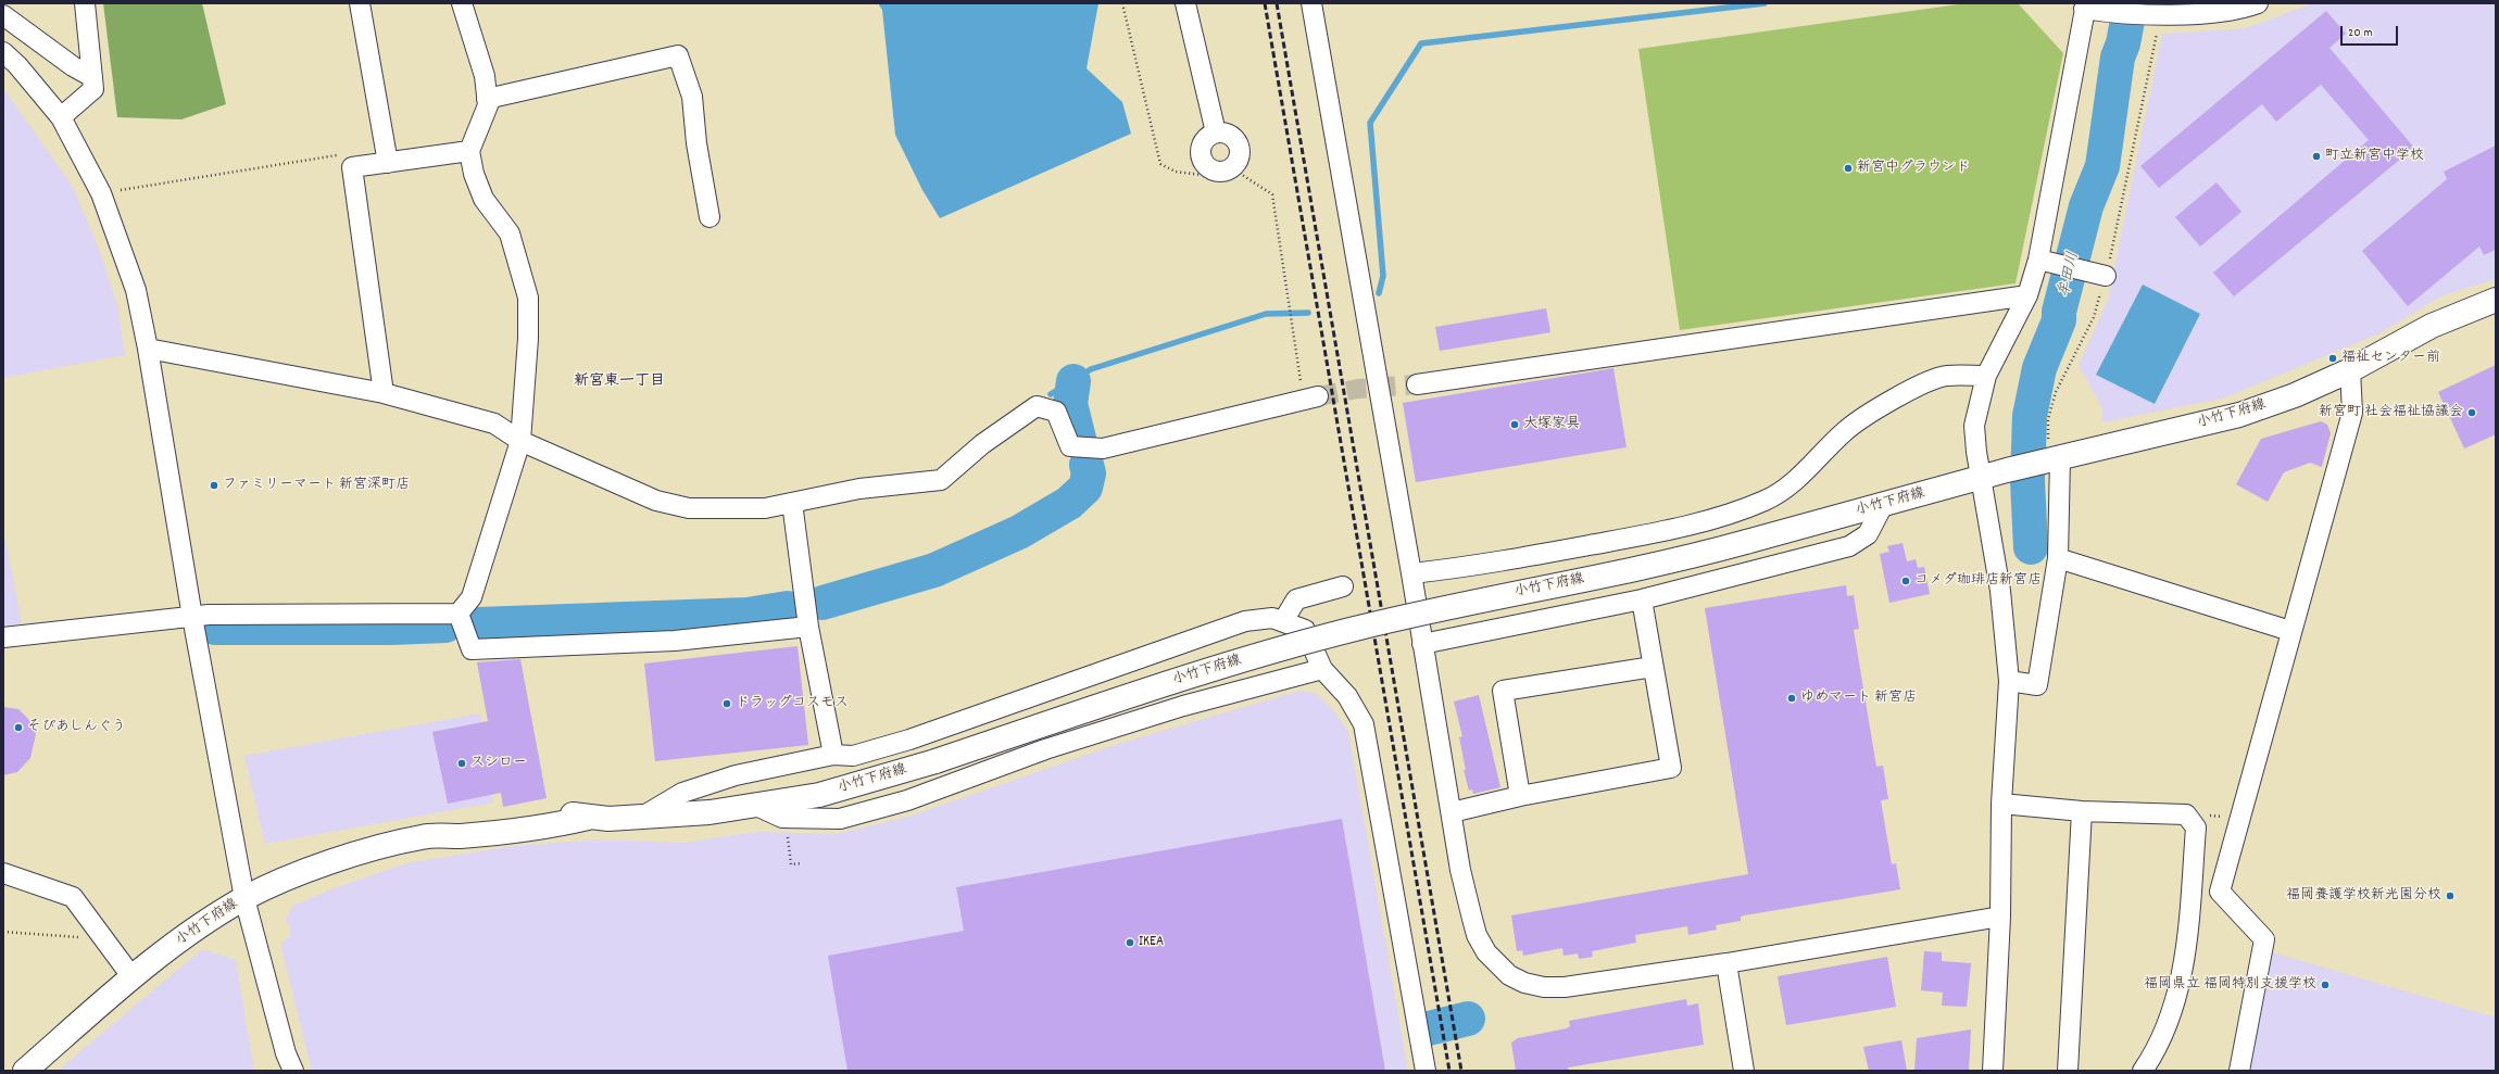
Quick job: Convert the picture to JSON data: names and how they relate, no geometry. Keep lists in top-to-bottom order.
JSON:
{
  "streets": {
    "main road": ["小竹下府線"]
  },
  "districts": ["新宮東一丁目"],
  "water": ["牟田川"],
  "places": [
    "町立新宮中学校",
    "新宮中グラウンド",
    "福祉センター前",
    "新宮町 社会福祉協議会",
    "大塚家具",
    "ファミリーマート 新宮深町店",
    "コメダ珈琲店新宮店",
    "ゆめマート 新宮店",
    "ドラッグコスモス",
    "そぴあしんぐう",
    "スシロー",
    "福岡養護学校新光園分校",
    "IKEA",
    "福岡県立 福岡特別支援学校"
  ],
  "scale_bar": "20 m"
}
